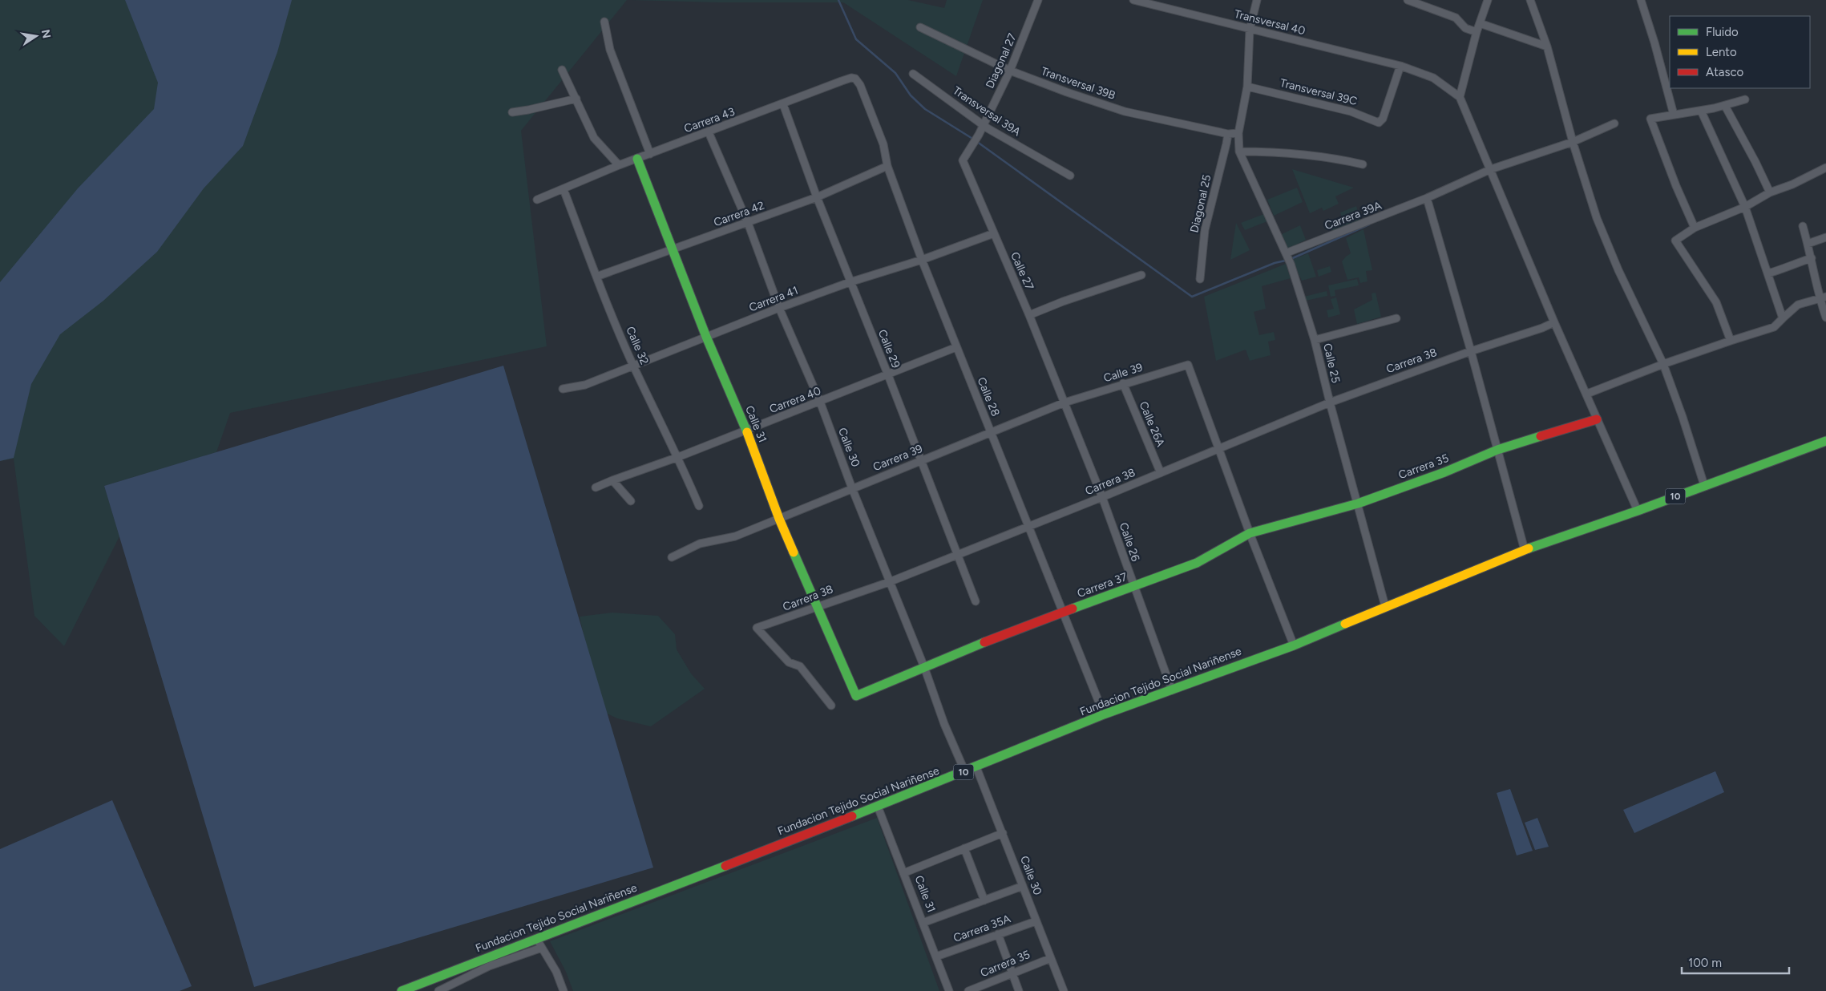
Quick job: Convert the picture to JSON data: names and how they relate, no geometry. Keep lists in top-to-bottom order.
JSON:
{
  "streets": {
    "main road": [
      "Calle 31",
      "Carrera 35",
      "10",
      "Carrera 37",
      "Fundacion Tejido Social Nariñense"
    ],
    "street": [
      "Transversal 40",
      "Diagonal 27",
      "Transversal 39B",
      "Transversal 39C",
      "Transversal 39A",
      "Carrera 43",
      "Diagonal 25",
      "Carrera 42",
      "Carrera 39A",
      "Calle 27",
      "Carrera 41",
      "Calle 32",
      "Calle 29",
      "Carrera 38",
      "Calle 25",
      "Calle 39",
      "Calle 28",
      "Carrera 40",
      "Calle 26A",
      "Calle 30",
      "Carrera 39",
      "Calle 26",
      "Carrera 35A"
    ]
  },
  "crossings": [
    ["Transversal 40", "Transversal 39C"],
    ["Diagonal 27", "Transversal 39B"],
    ["Diagonal 27", "Transversal 39A"],
    ["Diagonal 27", "Calle 27"],
    ["Transversal 39B", "Diagonal 25"],
    ["Transversal 39B", "Calle 25"],
    ["Carrera 43", "Calle 32"],
    ["Carrera 43", "Calle 29"],
    ["Carrera 43", "Calle 28"],
    ["Carrera 43", "Calle 31"],
    ["Carrera 43", "Calle 30"],
    ["Carrera 42", "Calle 32"],
    ["Carrera 42", "Calle 29"],
    ["Carrera 42", "Calle 28"],
    ["Carrera 42", "Calle 31"],
    ["Carrera 42", "Calle 30"],
    ["Carrera 39A", "Calle 25"],
    ["Calle 27", "Carrera 41"],
    ["Calle 27", "Calle 39"],
    ["Calle 27", "Carrera 39"],
    ["Calle 27", "Calle 26"],
    ["Carrera 41", "Calle 32"],
    ["Carrera 41", "Calle 29"],
    ["Carrera 41", "Calle 28"],
    ["Carrera 41", "Calle 31"],
    ["Carrera 41", "Calle 30"],
    ["Calle 32", "Carrera 40"],
    ["Calle 29", "Carrera 38"],
    ["Calle 29", "Carrera 40"],
    ["Calle 29", "Carrera 39"],
    ["Carrera 38", "Calle 25"],
    ["Carrera 38", "Calle 39"],
    ["Carrera 38", "Calle 28"],
    ["Carrera 38", "Calle 31"],
    ["Carrera 38", "Calle 26A"],
    ["Carrera 38", "Calle 30"],
    ["Carrera 38", "Calle 26"],
    ["Calle 25", "Carrera 35"],
    ["Calle 25", "Carrera 37"],
    ["Calle 25", "Fundacion Tejido Social Nariñense"],
    ["Calle 39", "Calle 26A"],
    ["Calle 39", "Carrera 39"],
    ["Calle 39", "Calle 26"],
    ["Calle 28", "Carrera 40"],
    ["Calle 28", "Carrera 39"],
    ["Calle 28", "Carrera 37"],
    ["Calle 28", "Fundacion Tejido Social Nariñense"],
    ["Carrera 40", "Calle 31"],
    ["Carrera 40", "Calle 30"],
    ["Calle 31", "Carrera 39"],
    ["Calle 31", "Carrera 37"],
    ["Calle 31", "Fundacion Tejido Social Nariñense"],
    ["Calle 31", "Carrera 35A"],
    ["Calle 30", "Carrera 39"],
    ["Calle 30", "Carrera 35"],
    ["Calle 30", "Carrera 37"],
    ["Calle 30", "Fundacion Tejido Social Nariñense"],
    ["Calle 30", "Carrera 35A"],
    ["Carrera 39", "Calle 26"],
    ["Carrera 35", "Carrera 37"],
    ["10", "Fundacion Tejido Social Nariñense"],
    ["Calle 26", "Carrera 37"],
    ["Calle 26", "Fundacion Tejido Social Nariñense"]
  ],
  "legend": ["Fluido", "Lento", "Atasco"],
  "scale_bar": "100 m",
  "north": "right"
}
